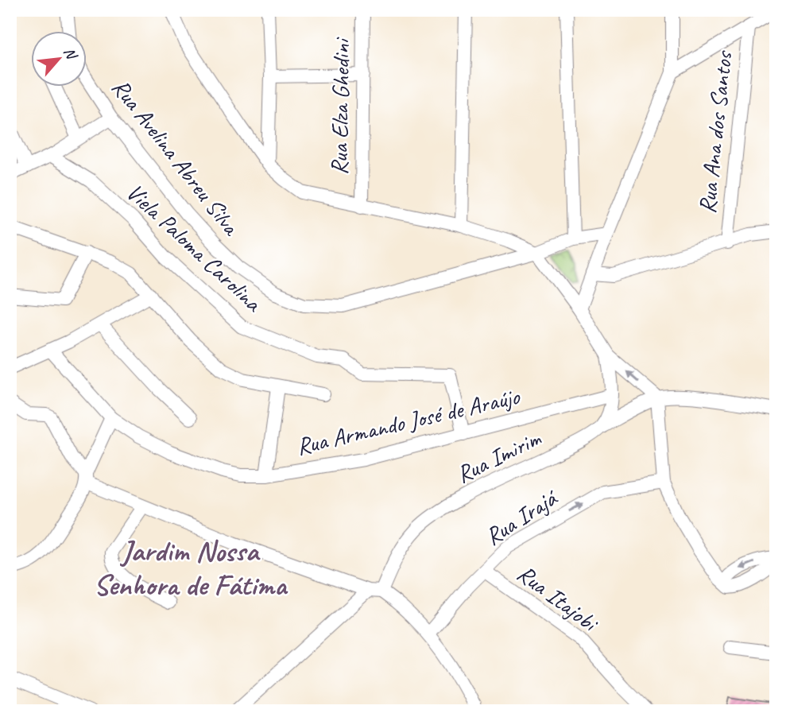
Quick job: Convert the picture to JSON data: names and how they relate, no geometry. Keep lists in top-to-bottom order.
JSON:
{
  "streets": {
    "street": [
      "Rua Elza Ghedini",
      "Rua Ana dos Santos",
      "Rua Avelina Abreu Silva",
      "Viela Paloma Carolina",
      "Rua Armando José de Araújo",
      "Rua Imirim",
      "Rua Irajá",
      "Rua Itajobi"
    ]
  },
  "crossings": [
    ["Viela Paloma Carolina", "Rua Armando José de Araújo"],
    ["Rua Irajá", "Rua Itajobi"]
  ],
  "one_way": ["Rua Irajá"],
  "districts": ["Jardim Nossa Senhora de Fátima"],
  "north": "top right"
}
